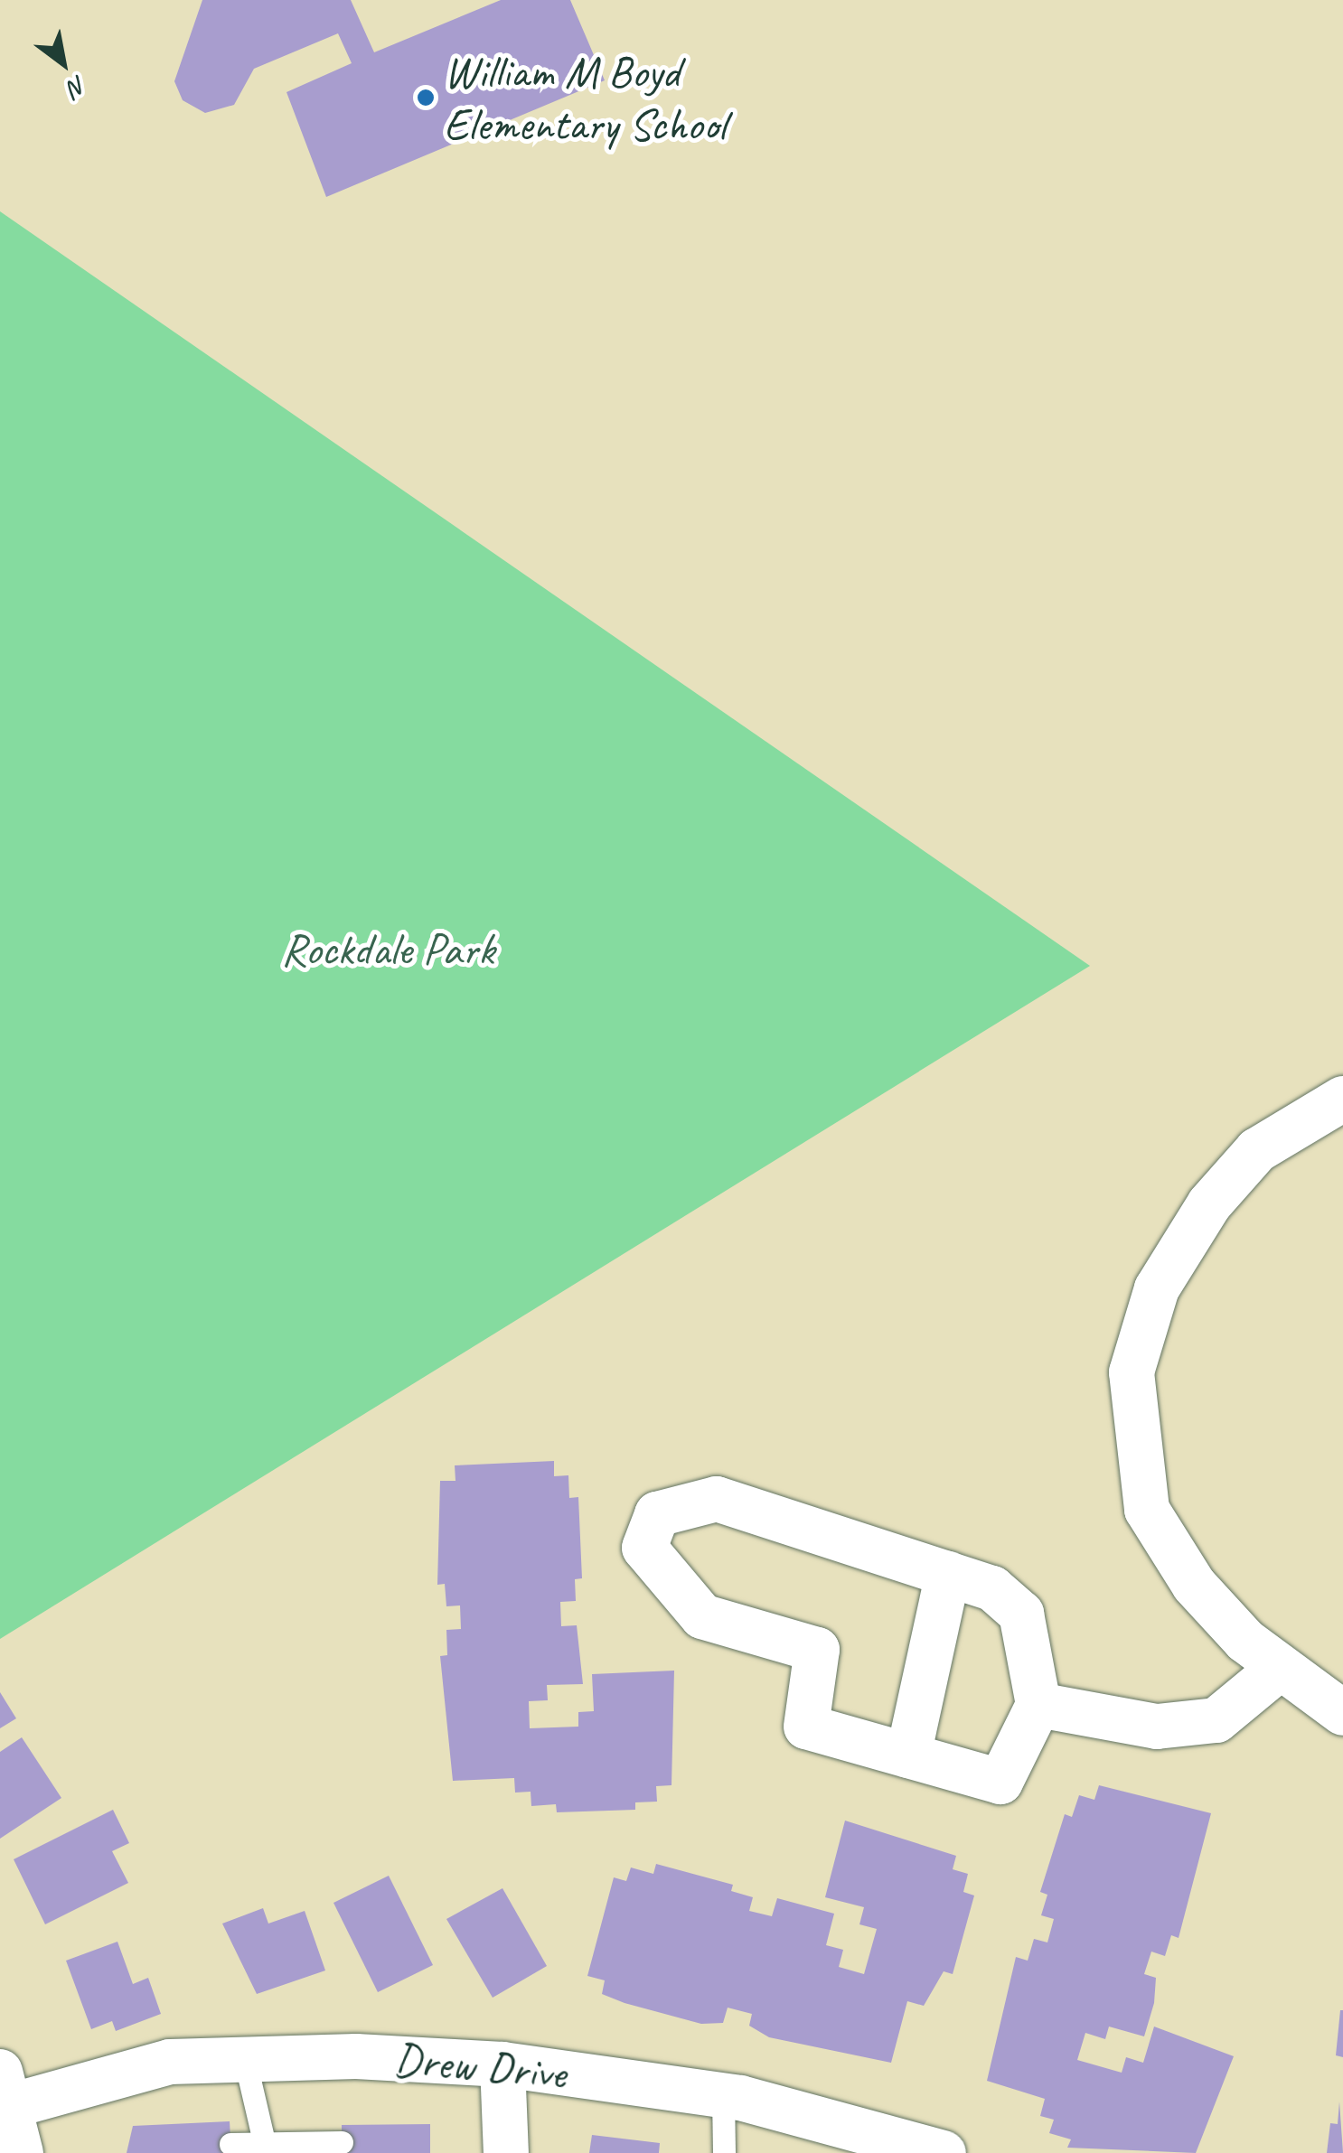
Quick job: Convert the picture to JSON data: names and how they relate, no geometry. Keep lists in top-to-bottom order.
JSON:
{
  "streets": {
    "street": ["Drew Drive"]
  },
  "parks": ["Rockdale Park"],
  "places": ["William M Boyd Elementary School"],
  "north": "bottom right"
}
